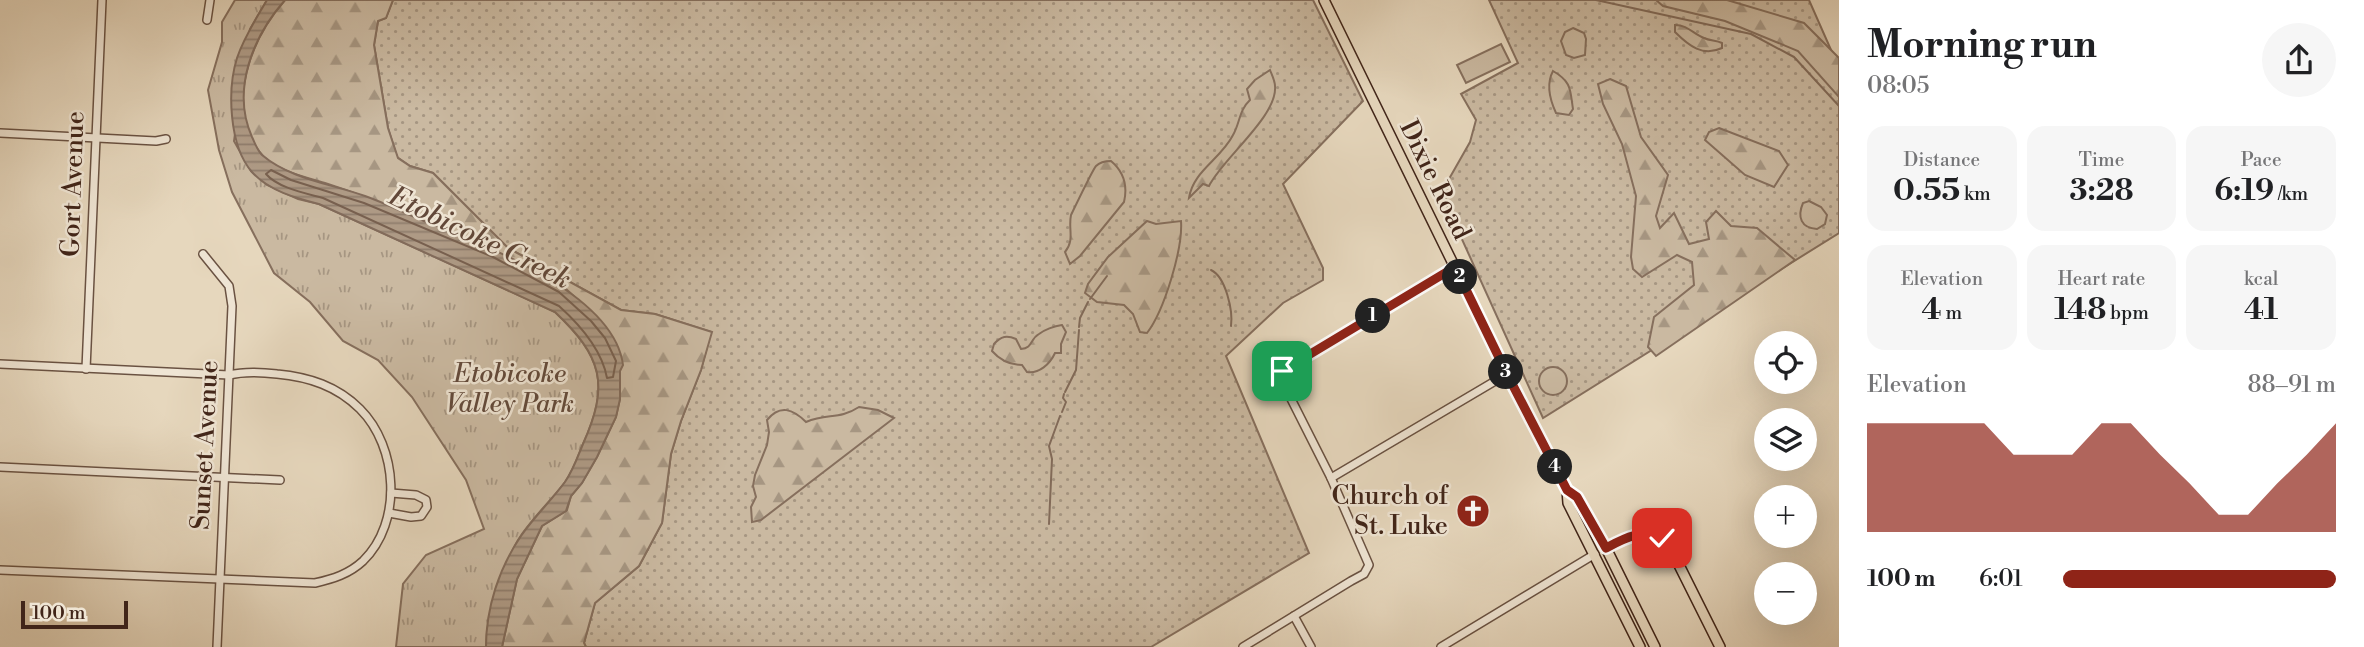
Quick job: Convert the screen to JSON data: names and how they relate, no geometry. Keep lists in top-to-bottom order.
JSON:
{
  "streets": {
    "main road": ["Dixie Road"],
    "street": ["Gort Avenue", "Sunset Avenue"]
  },
  "water": ["Etobicoke Creek"],
  "parks": ["Etobicoke Valley Park"],
  "places": {
    "church": ["Church of St. Luke"]
  },
  "scale_bar": "100 m",
  "page": {
    "heading": ["Morning run", "08:05"],
    "stats": [
      ["Distance", "0.55 km"],
      ["Time", "3:28"],
      ["Pace", "6:19 /km"],
      ["Elevation", "4 m"],
      ["Heart rate", "148 bpm"],
      ["kcal", "41"]
    ],
    "pins": [
      "2",
      "1",
      "3",
      "4"
    ],
    "map_buttons": ["+", "−"],
    "chart": ["Elevation", "88–91 m"],
    "list": [
      {
        "name": "100 m",
        "note": "6:01"
      }
    ],
    "scale": "100 m"
  }
}
